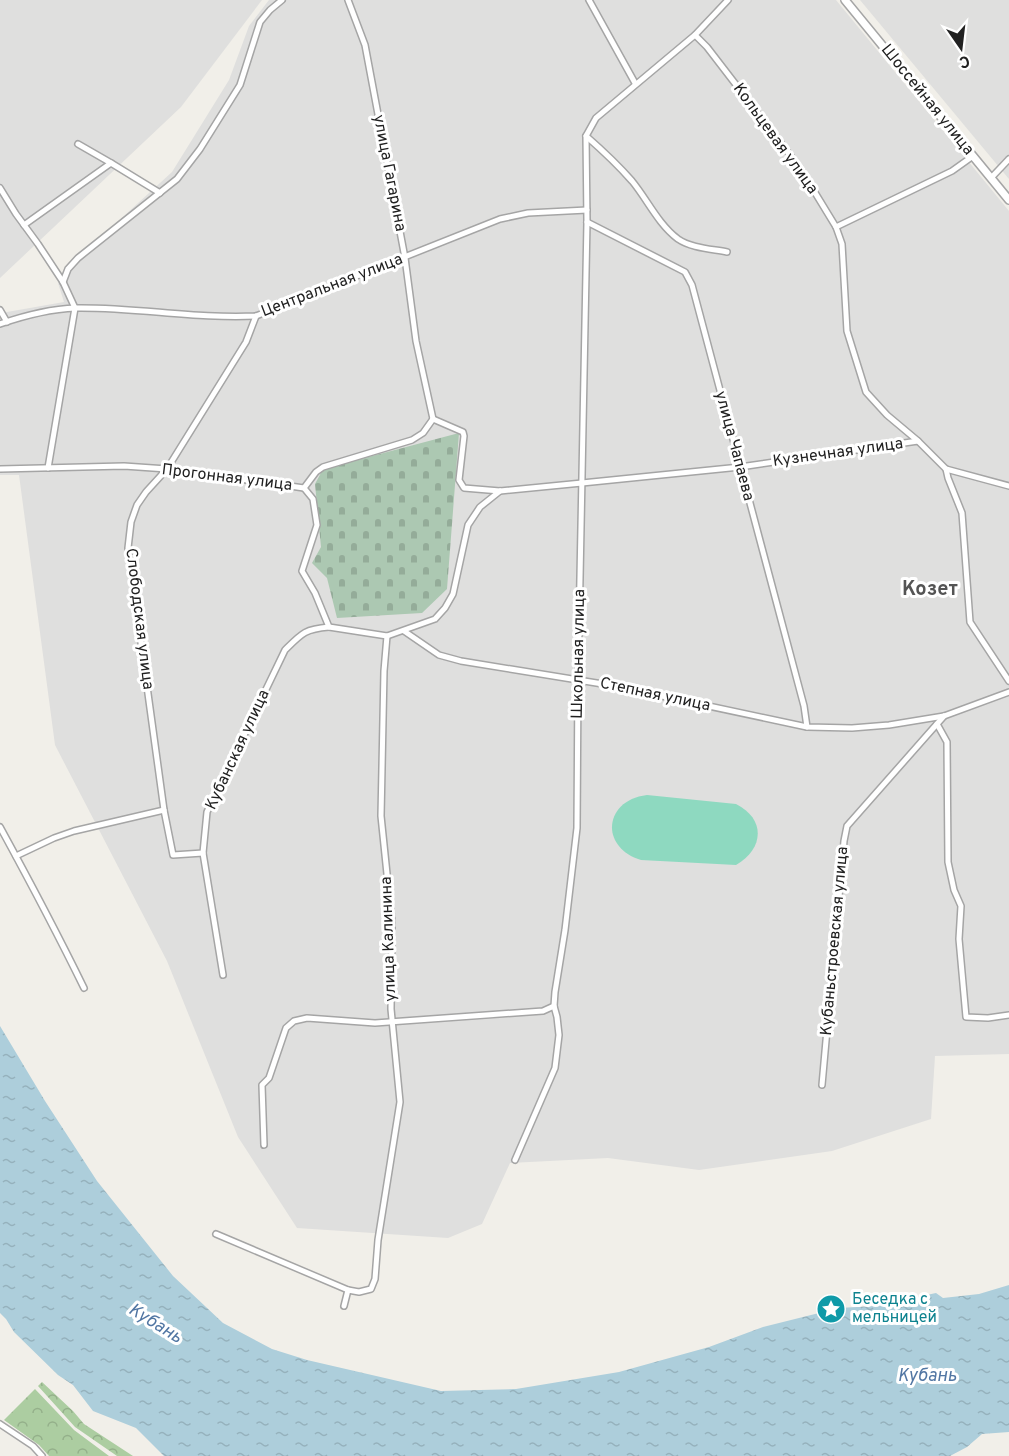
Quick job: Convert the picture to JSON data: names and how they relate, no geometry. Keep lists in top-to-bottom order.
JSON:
{
  "streets": {
    "street": [
      "Шоссейная улица",
      "Кольцевая улица",
      "улица Гагарина",
      "Центральная улица",
      "улица Чапаева",
      "Кузнечная улица",
      "Прогонная улица",
      "Слободская улица",
      "Школьная улица",
      "Степная улица",
      "Кубанская улица",
      "улица Калинина",
      "Кубаньстроевская улица"
    ]
  },
  "crossings": [
    ["Кольцевая улица", "Кузнечная улица"],
    ["улица Гагарина", "Центральная улица"],
    ["улица Гагарина", "Кузнечная улица"],
    ["улица Гагарина", "Прогонная улица"],
    ["Центральная улица", "Слободская улица"],
    ["Центральная улица", "Школьная улица"],
    ["улица Чапаева", "Кузнечная улица"],
    ["улица Чапаева", "Школьная улица"],
    ["улица Чапаева", "Степная улица"],
    ["Кузнечная улица", "Прогонная улица"],
    ["Кузнечная улица", "Школьная улица"],
    ["Прогонная улица", "Слободская улица"],
    ["Слободская улица", "Кубанская улица"],
    ["Школьная улица", "Степная улица"],
    ["Степная улица", "Кубаньстроевская улица"]
  ],
  "districts": ["Козет"],
  "water": ["Кубань"],
  "places": {
    "place": ["Беседка с мельницей"]
  },
  "north": "bottom"
}
